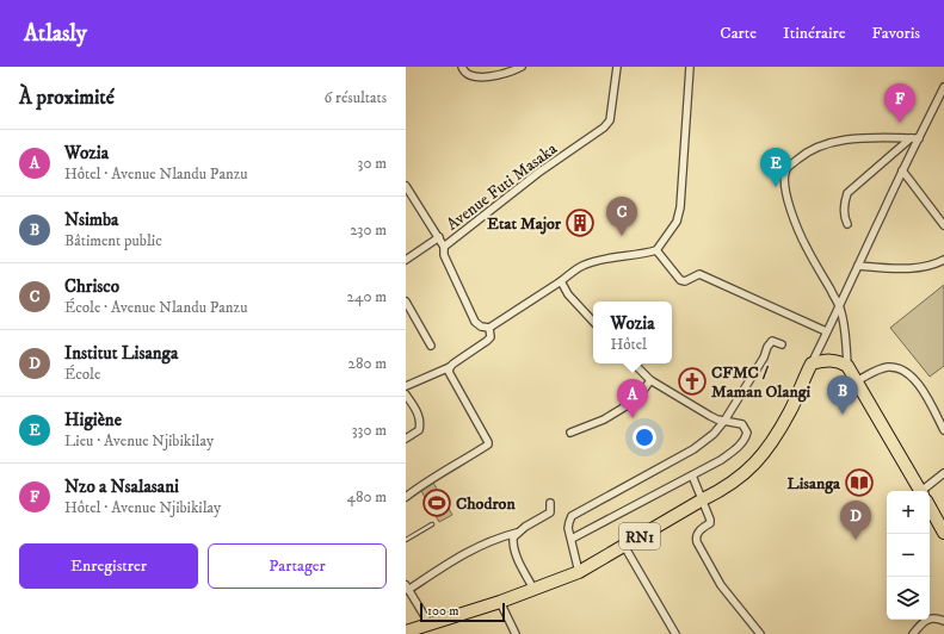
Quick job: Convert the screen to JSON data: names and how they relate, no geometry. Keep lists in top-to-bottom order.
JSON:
{
  "streets": {
    "highway": ["RN1"],
    "street": ["Avenue Futi Masaka"]
  },
  "places": {
    "building": ["Etat Major"],
    "church": ["CFMC / Maman Olangi"],
    "library": ["Lisanga"],
    "sports": ["Chodron"]
  },
  "scale_bar": "100 m",
  "page": {
    "header": "Atlasly",
    "nav": ["Carte", "Itinéraire", "Favoris"],
    "heading": ["À proximité", "6 résultats"],
    "pins": [
      "F",
      "E",
      "C",
      "B",
      "A",
      "D"
    ],
    "list": [
      {
        "mark": "A",
        "name": "Wozia",
        "note": "Hôtel · Avenue Nlandu Panzu",
        "value": "30 m"
      },
      {
        "mark": "B",
        "name": "Nsimba",
        "note": "Bâtiment public",
        "value": "230 m"
      },
      {
        "mark": "C",
        "name": "Chrisco",
        "note": "École · Avenue Nlandu Panzu",
        "value": "240 m"
      },
      {
        "mark": "D",
        "name": "Institut Lisanga",
        "note": "École",
        "value": "280 m"
      },
      {
        "mark": "E",
        "name": "Higiène",
        "note": "Lieu · Avenue Njibikilay",
        "value": "330 m"
      },
      {
        "mark": "F",
        "name": "Nzo a Nsalasani",
        "note": "Hôtel · Avenue Njibikilay",
        "value": "480 m"
      }
    ],
    "popup": ["Wozia", "Hôtel"],
    "map_buttons": ["+", "−"],
    "buttons": ["Enregistrer", "Partager"],
    "scale": "100 m"
  }
}
